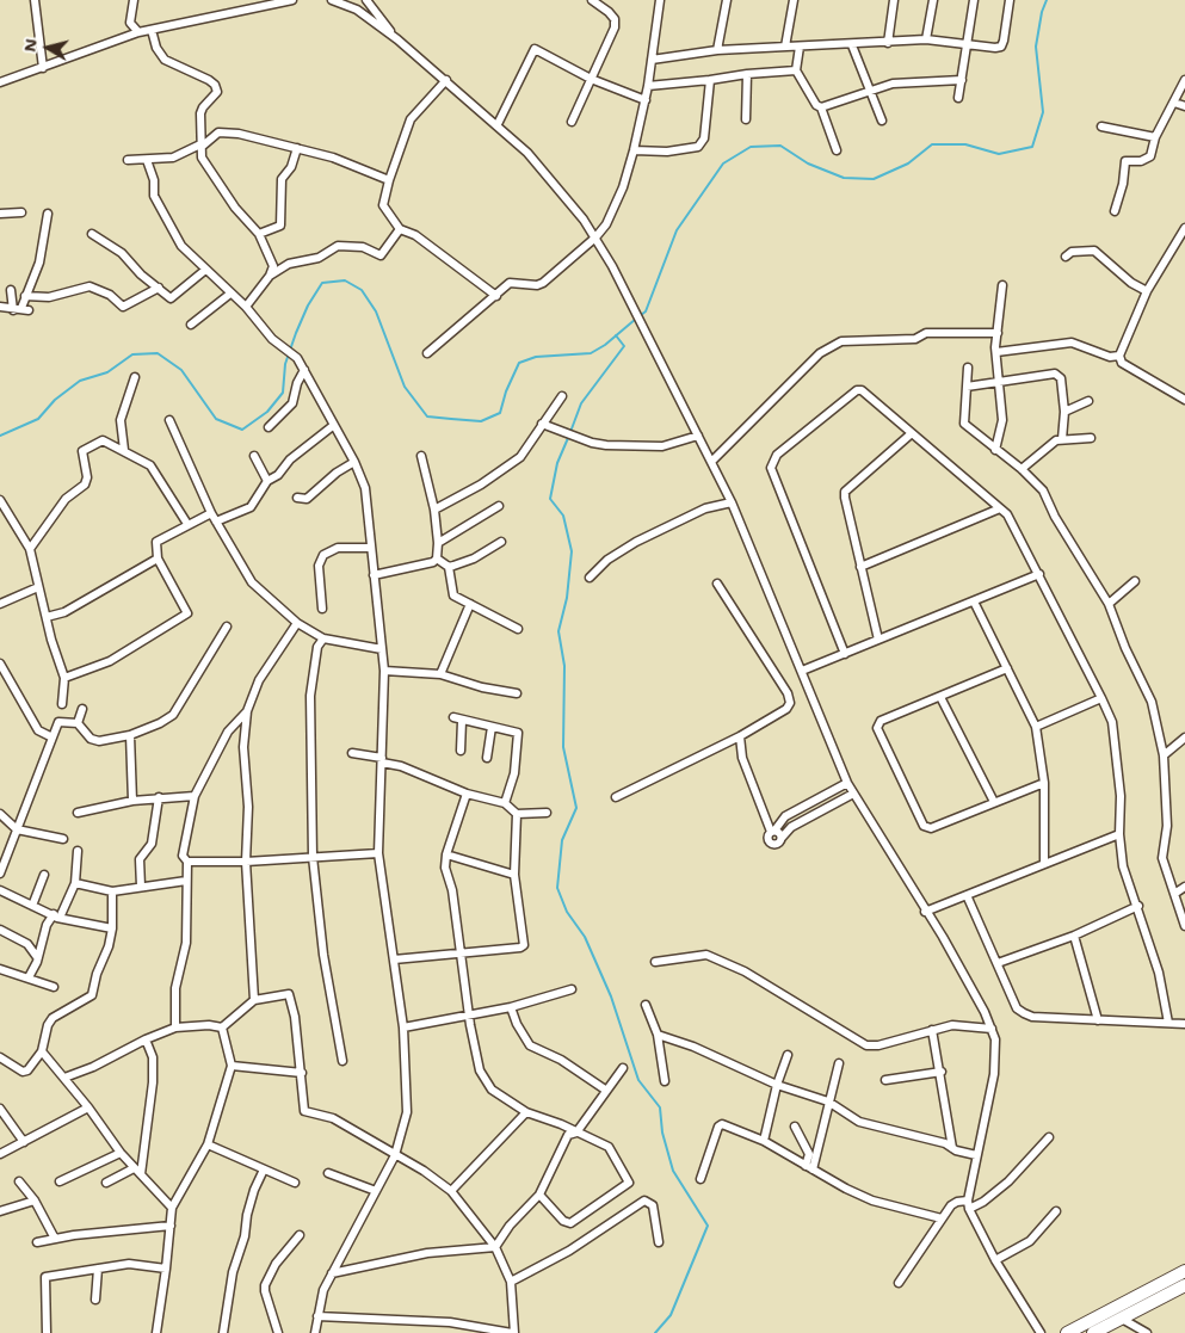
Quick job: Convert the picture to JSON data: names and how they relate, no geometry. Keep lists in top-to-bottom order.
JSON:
{
  "north": "left"
}
